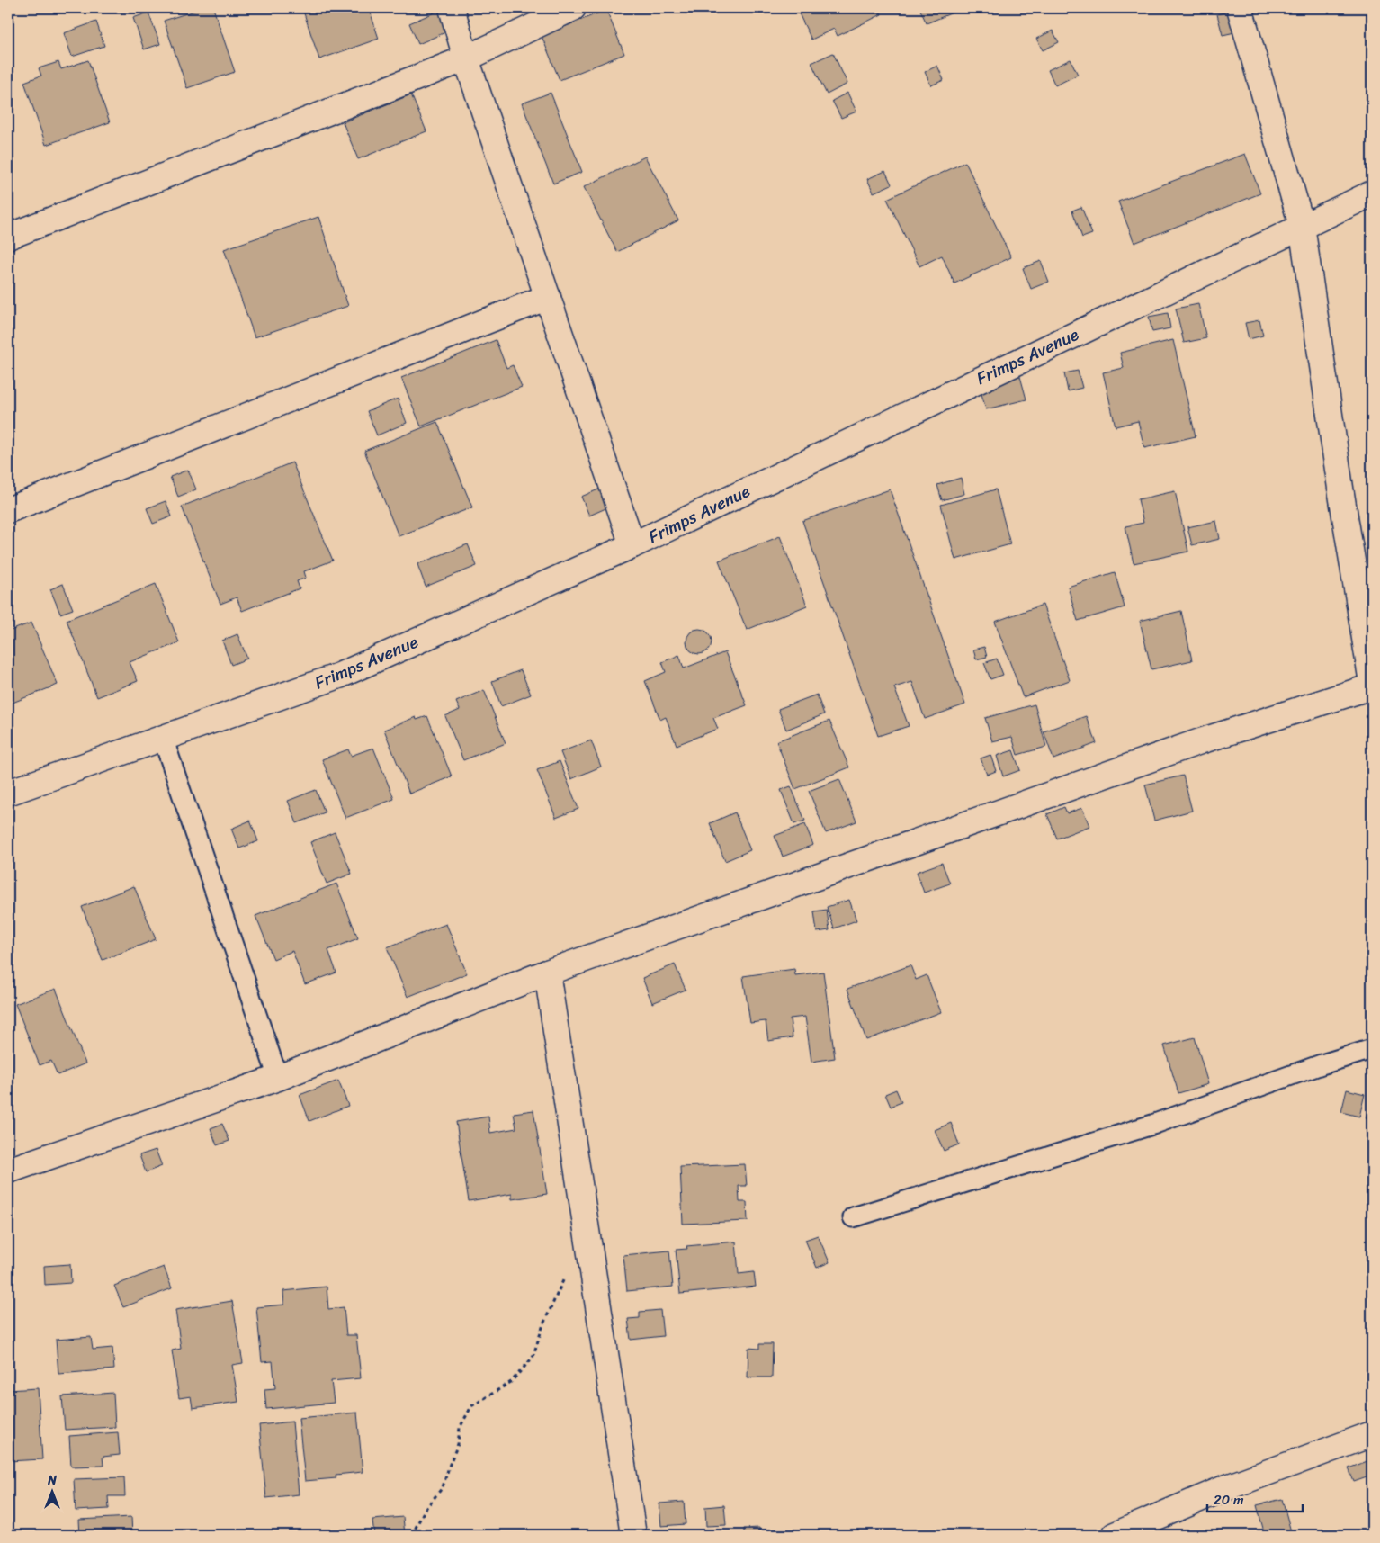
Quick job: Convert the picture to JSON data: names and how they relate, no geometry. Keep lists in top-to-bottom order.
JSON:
{
  "streets": {
    "street": ["Frimps Avenue"]
  },
  "scale_bar": "20 m",
  "north": "top"
}
